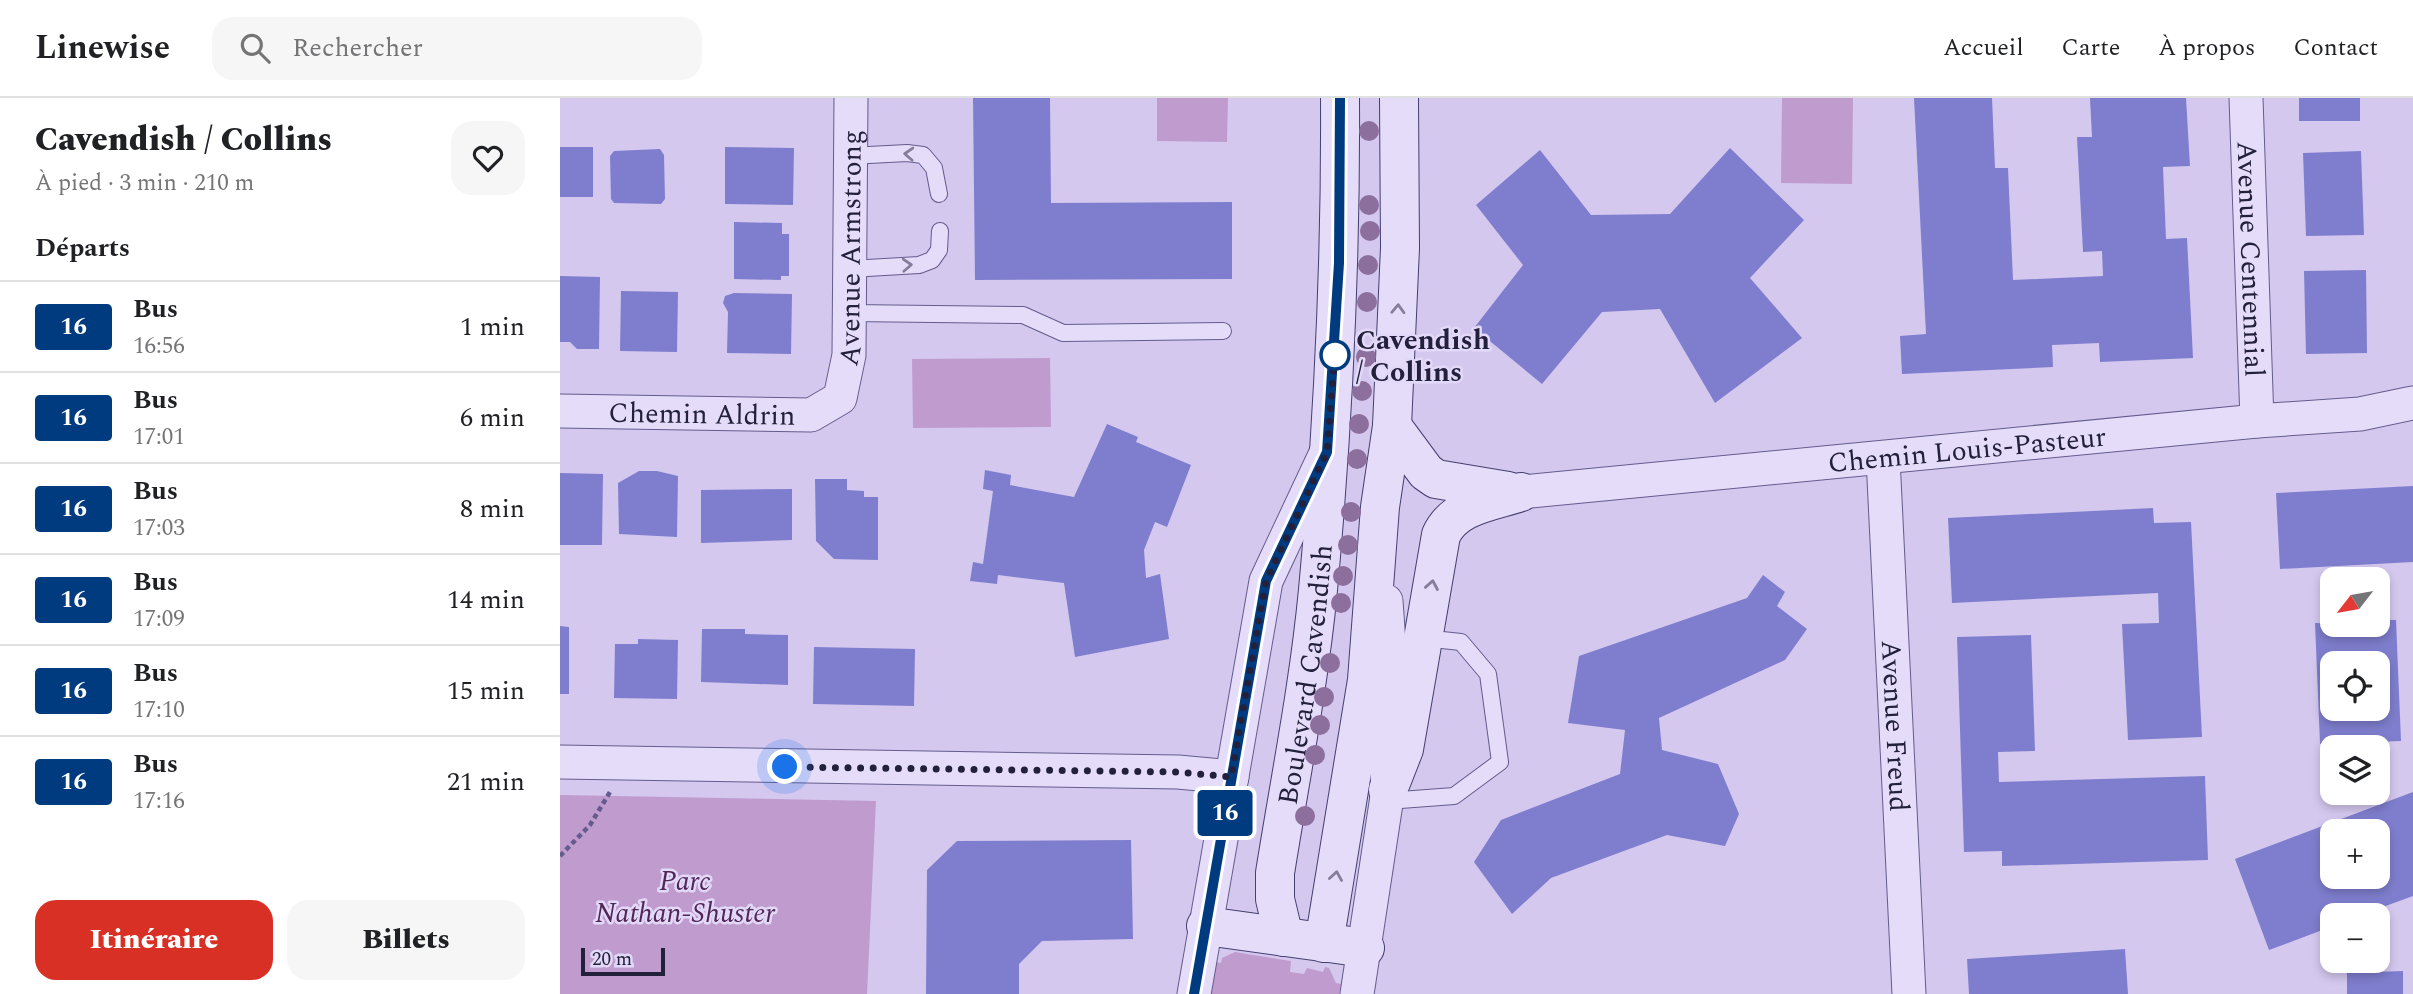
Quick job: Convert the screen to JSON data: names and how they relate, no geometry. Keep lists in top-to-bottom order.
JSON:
{
  "streets": {
    "main road": ["Boulevard Cavendish"],
    "street": [
      "Avenue Armstrong",
      "Avenue Centennial",
      "Chemin Aldrin",
      "Chemin Louis-Pasteur",
      "Avenue Freud"
    ]
  },
  "crossings": [
    ["Avenue Armstrong", "Chemin Aldrin"],
    ["Avenue Centennial", "Chemin Louis-Pasteur"],
    ["Chemin Louis-Pasteur", "Avenue Freud"]
  ],
  "parks": ["Parc Nathan-Shuster"],
  "places": ["Cavendish / Collins"],
  "lines": ["bus line 16"],
  "scale_bar": "20 m",
  "north": "bottom left",
  "page": {
    "header": "Linewise",
    "search": "Rechercher",
    "nav": [
      "Accueil",
      "Carte",
      "À propos",
      "Contact"
    ],
    "heading": [
      ["Cavendish / Collins", "À pied · 3 min · 210 m"],
      "Départs"
    ],
    "on_map": "16",
    "list": [
      {
        "mark": "16",
        "name": "Bus",
        "note": "16:56",
        "value": "1 min"
      },
      {
        "mark": "16",
        "name": "Bus",
        "note": "17:01",
        "value": "6 min"
      },
      {
        "mark": "16",
        "name": "Bus",
        "note": "17:03",
        "value": "8 min"
      },
      {
        "mark": "16",
        "name": "Bus",
        "note": "17:09",
        "value": "14 min"
      },
      {
        "mark": "16",
        "name": "Bus",
        "note": "17:10",
        "value": "15 min"
      },
      {
        "mark": "16",
        "name": "Bus",
        "note": "17:16",
        "value": "21 min"
      }
    ],
    "map_buttons": ["+", "−"],
    "buttons": ["Itinéraire", "Billets"],
    "scale": "20 m"
  }
}
